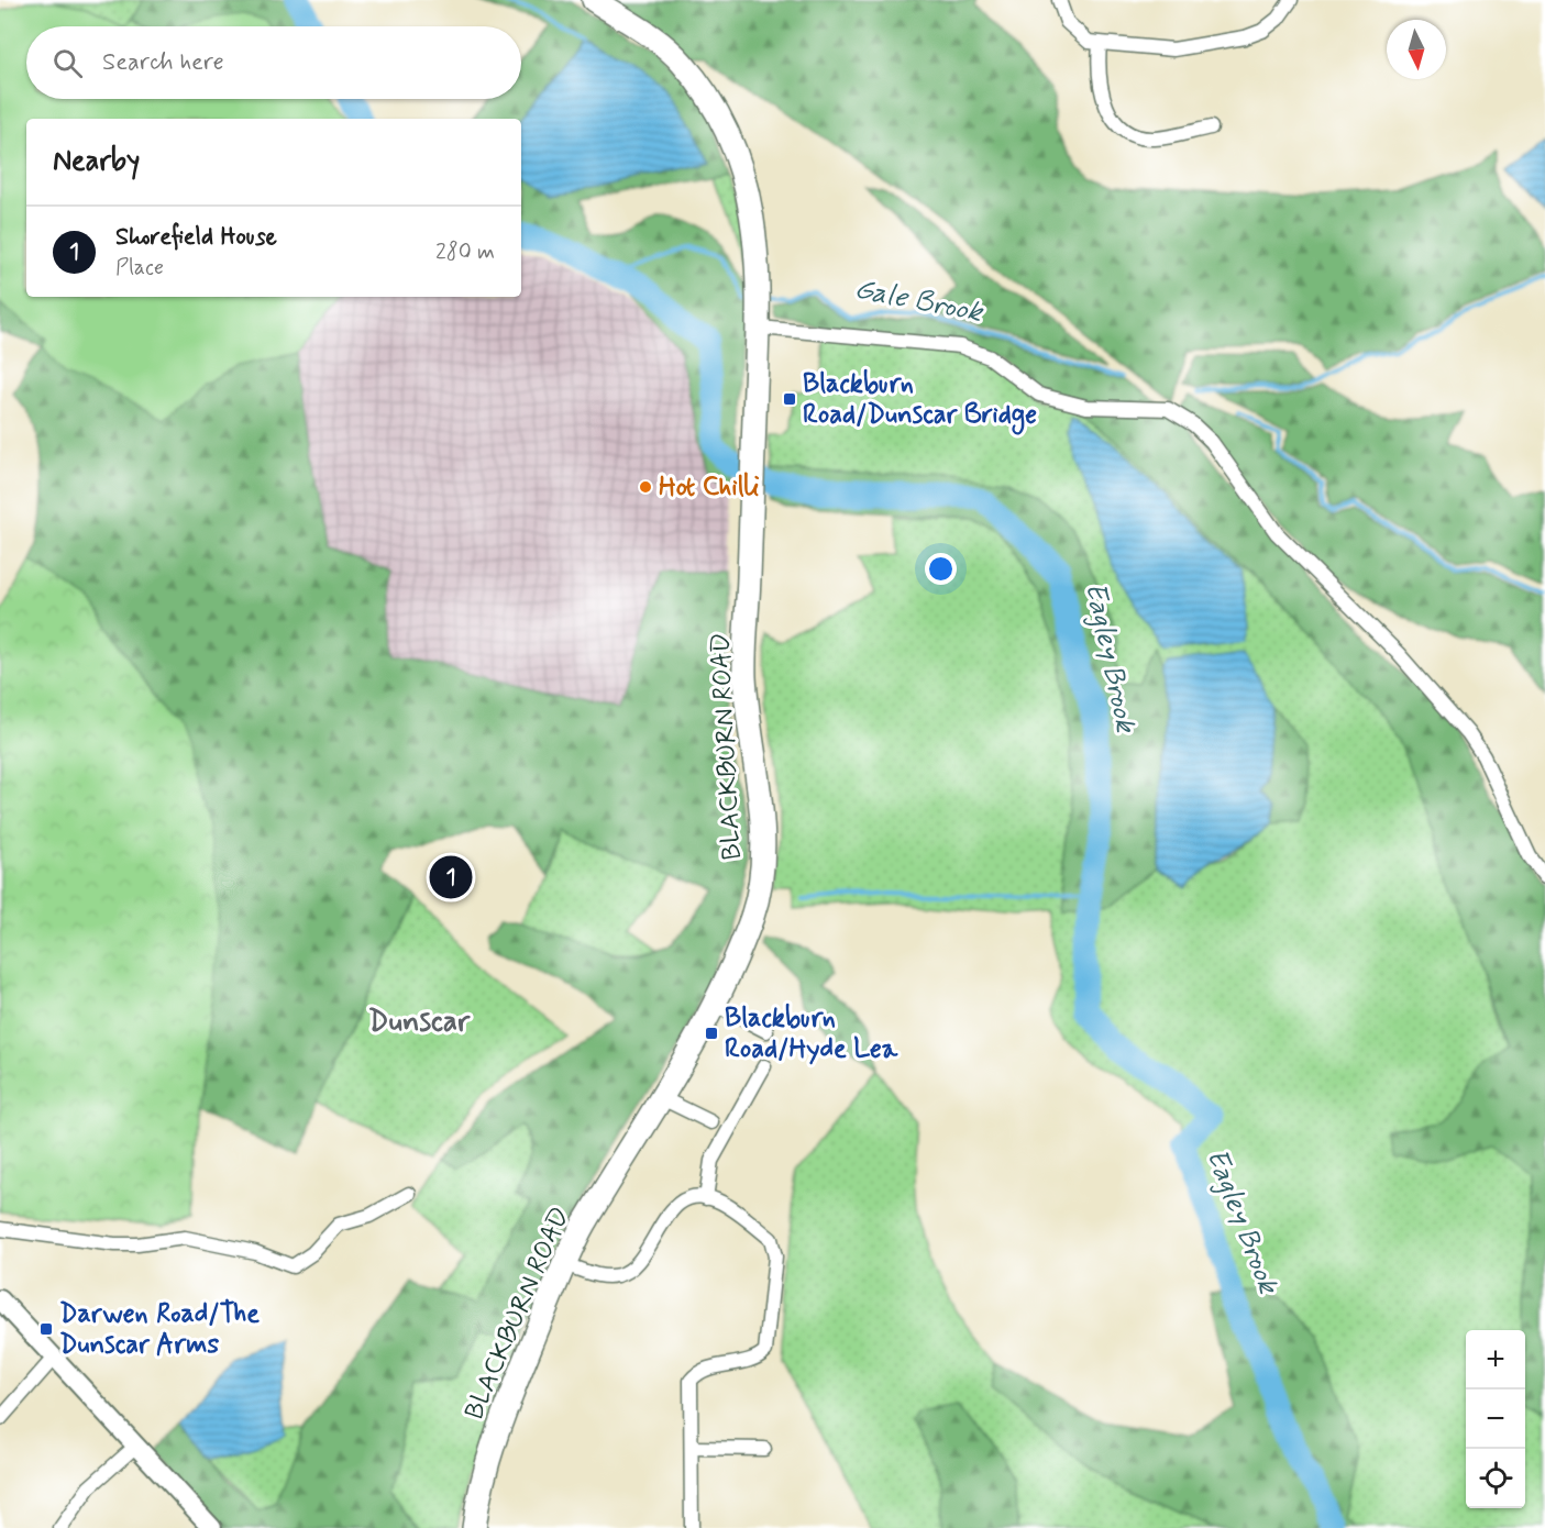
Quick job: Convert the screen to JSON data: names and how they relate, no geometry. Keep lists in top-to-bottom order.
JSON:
{
  "streets": {
    "highway": ["BLACKBURN ROAD"]
  },
  "districts": ["Dunscar"],
  "water": ["Gale Brook", "Eagley Brook"],
  "places": {
    "transit": ["Blackburn Road/Dunscar Bridge", "Blackburn Road/Hyde Lea", "Darwen Road/The Dunscar Arms"],
    "other": ["Hot Chilli"]
  },
  "north": "bottom",
  "page": {
    "search": "Search here",
    "heading": "Nearby",
    "list": [
      {
        "mark": "1",
        "name": "Shorefield House",
        "note": "Place",
        "value": "280 m"
      }
    ],
    "pins": "1",
    "map_buttons": ["+", "−"]
  }
}
